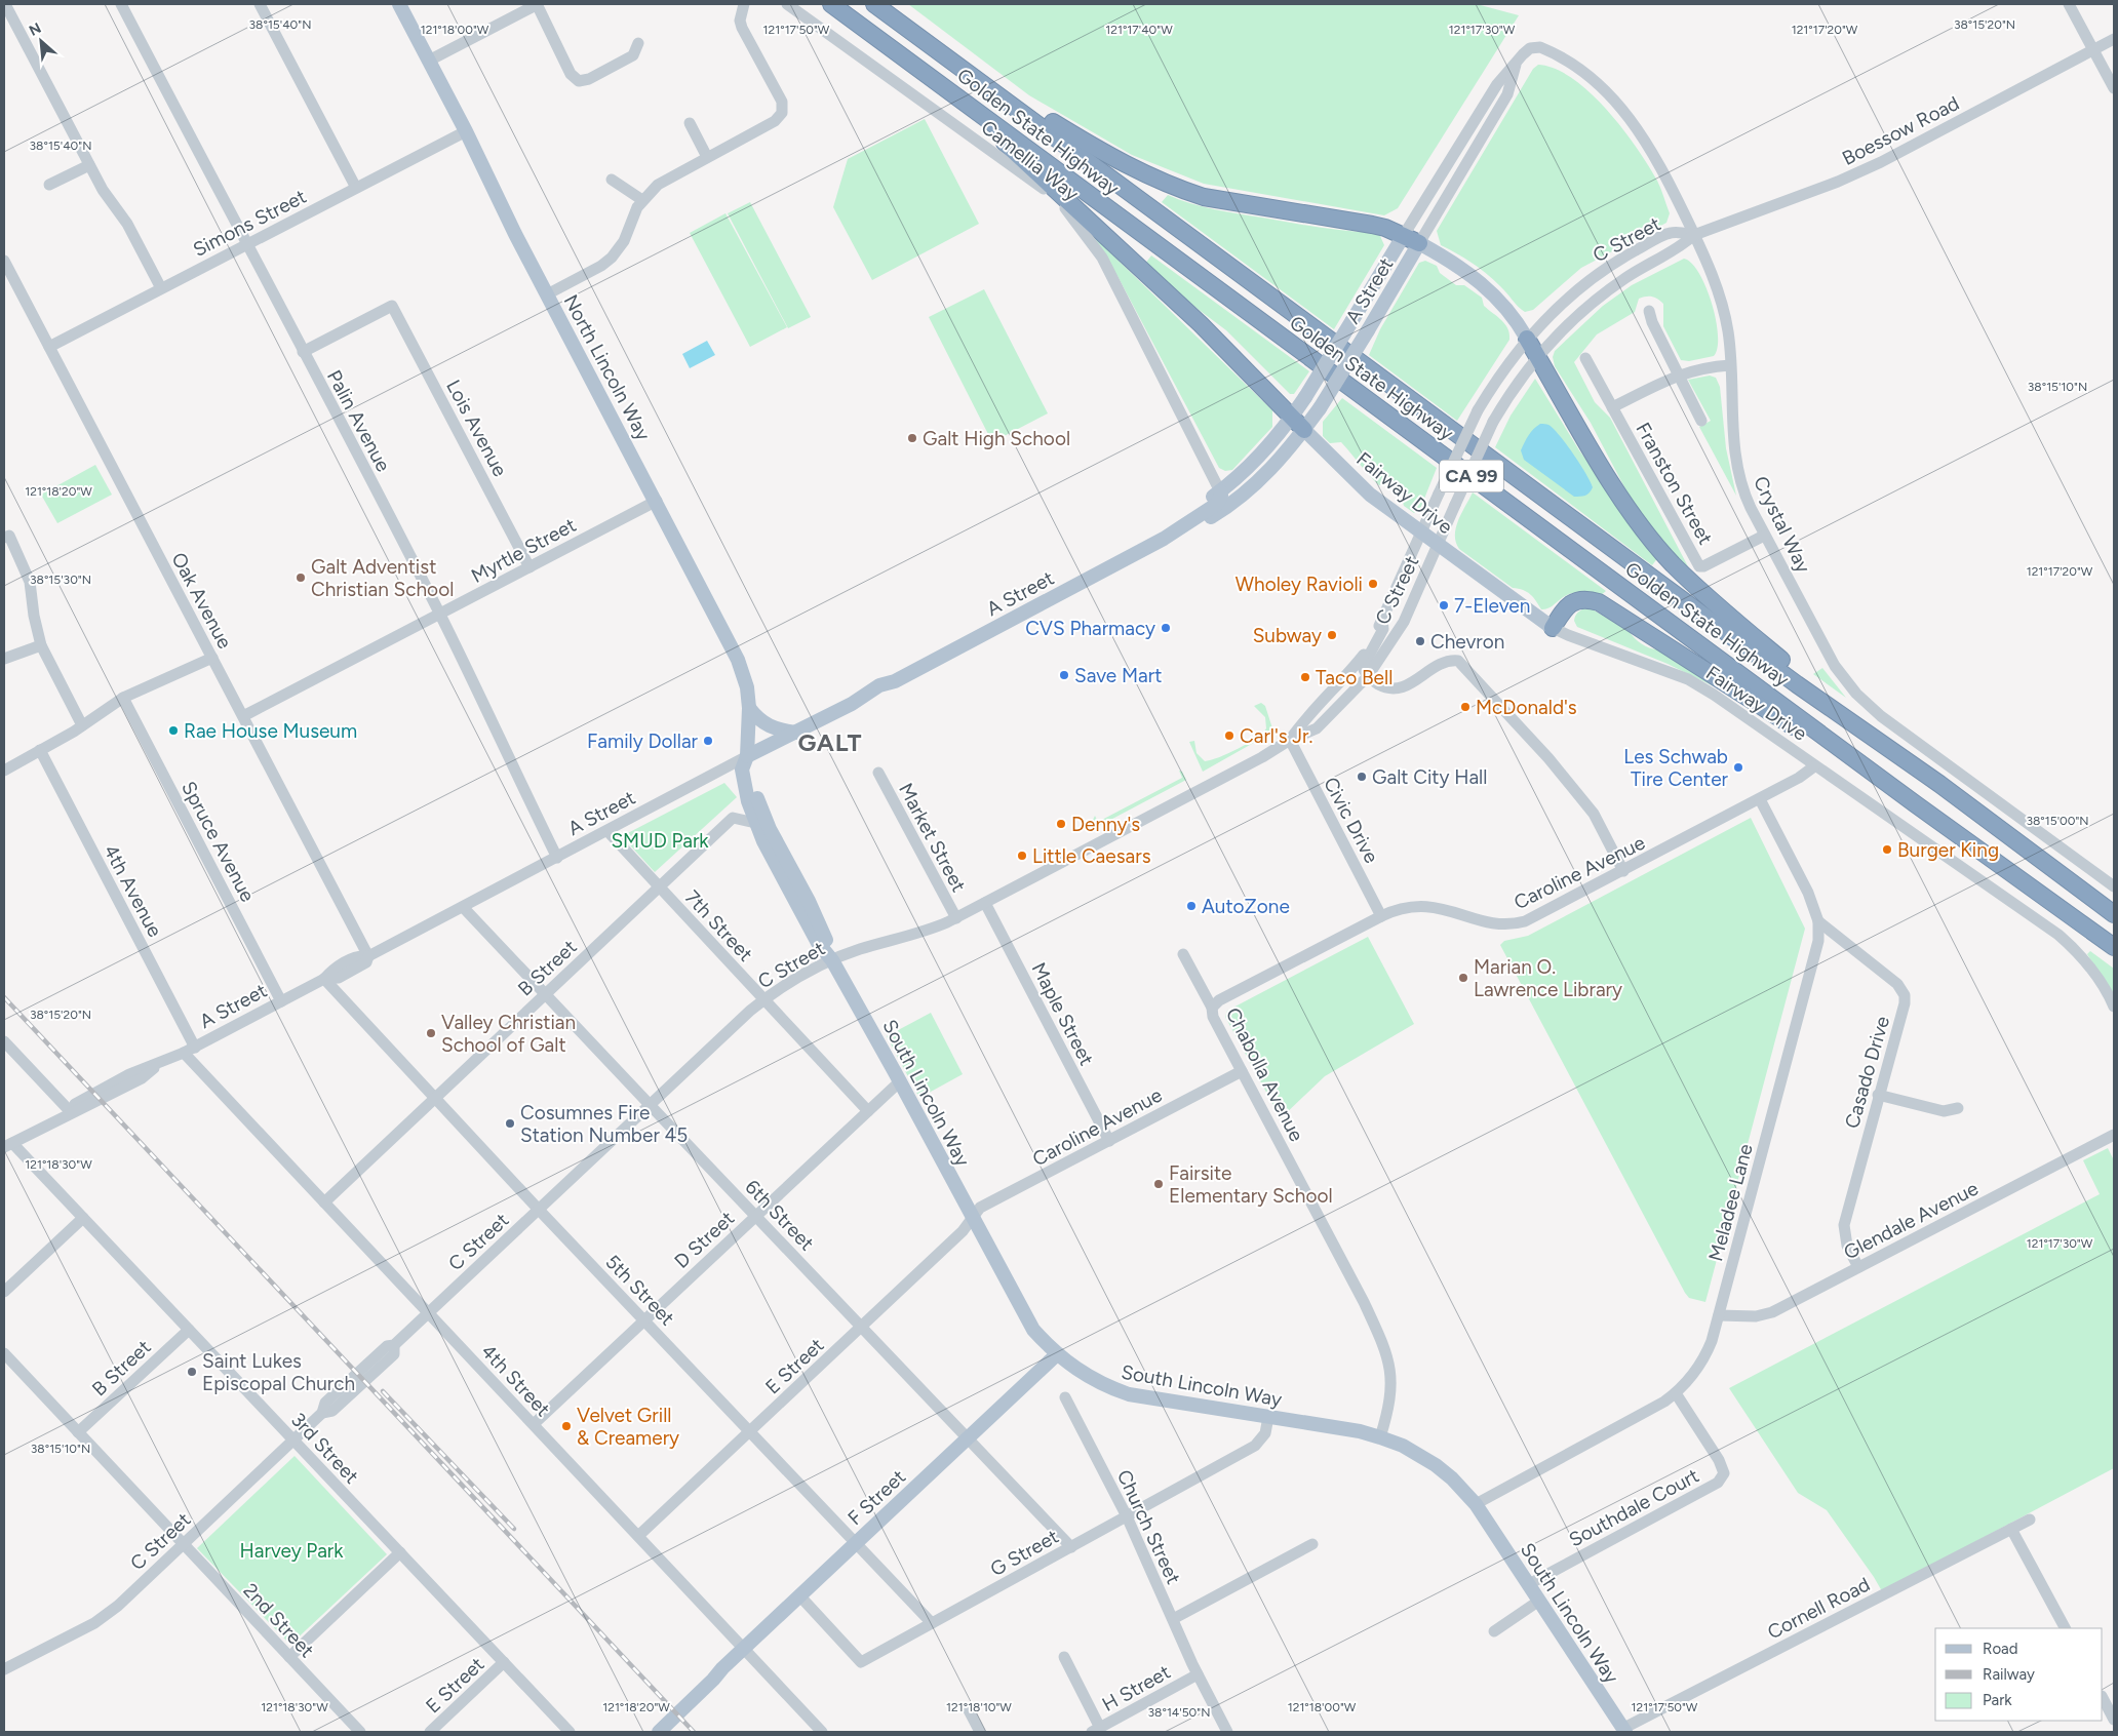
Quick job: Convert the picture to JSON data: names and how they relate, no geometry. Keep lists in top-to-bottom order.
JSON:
{
  "streets": {
    "highway": ["Golden State Highway", "CA 99"],
    "main road": [
      "A Street",
      "North Lincoln Way",
      "Fairway Drive",
      "South Lincoln Way",
      "F Street"
    ],
    "street": [
      "Boessow Road",
      "Camellia Way",
      "Simons Street",
      "C Street",
      "Palin Avenue",
      "Lois Avenue",
      "Franston Street",
      "Crystal Way",
      "Myrtle Street",
      "Oak Avenue",
      "Civic Drive",
      "Market Street",
      "Spruce Avenue",
      "Caroline Avenue",
      "4th Avenue",
      "7th Street",
      "B Street",
      "Maple Street",
      "Casado Drive",
      "Chabolla Avenue",
      "Meladee Lane",
      "6th Street",
      "Glendale Avenue",
      "D Street",
      "5th Street",
      "E Street",
      "4th Street",
      "3rd Street",
      "Southdale Court",
      "Church Street",
      "G Street",
      "Cornell Road",
      "2nd Street",
      "H Street"
    ]
  },
  "crossings": [
    ["Boessow Road", "C Street"],
    ["Boessow Road", "Crystal Way"],
    ["Camellia Way", "A Street"],
    ["Simons Street", "North Lincoln Way"],
    ["Simons Street", "Palin Avenue"],
    ["Simons Street", "Oak Avenue"],
    ["C Street", "Fairway Drive"],
    ["C Street", "Crystal Way"],
    ["C Street", "Civic Drive"],
    ["C Street", "Market Street"],
    ["C Street", "7th Street"],
    ["C Street", "Maple Street"],
    ["C Street", "South Lincoln Way"],
    ["C Street", "6th Street"],
    ["C Street", "5th Street"],
    ["C Street", "4th Street"],
    ["C Street", "3rd Street"],
    ["C Street", "2nd Street"],
    ["A Street", "North Lincoln Way"],
    ["A Street", "Palin Avenue"],
    ["A Street", "Fairway Drive"],
    ["A Street", "Crystal Way"],
    ["A Street", "Oak Avenue"],
    ["A Street", "Spruce Avenue"],
    ["A Street", "4th Avenue"],
    ["A Street", "7th Street"],
    ["A Street", "South Lincoln Way"],
    ["A Street", "6th Street"],
    ["A Street", "5th Street"],
    ["A Street", "4th Street"],
    ["A Street", "3rd Street"],
    ["North Lincoln Way", "Myrtle Street"],
    ["North Lincoln Way", "South Lincoln Way"],
    ["Palin Avenue", "Lois Avenue"],
    ["Palin Avenue", "Myrtle Street"],
    ["Lois Avenue", "Myrtle Street"],
    ["Franston Street", "Crystal Way"],
    ["Fairway Drive", "Caroline Avenue"],
    ["Myrtle Street", "Oak Avenue"],
    ["Civic Drive", "Caroline Avenue"],
    ["Caroline Avenue", "Maple Street"],
    ["Caroline Avenue", "Chabolla Avenue"],
    ["Caroline Avenue", "South Lincoln Way"],
    ["Caroline Avenue", "Meladee Lane"],
    ["Caroline Avenue", "E Street"],
    ["7th Street", "B Street"],
    ["7th Street", "D Street"],
    ["B Street", "South Lincoln Way"],
    ["B Street", "6th Street"],
    ["B Street", "5th Street"],
    ["B Street", "4th Street"],
    ["B Street", "3rd Street"],
    ["B Street", "2nd Street"],
    ["Casado Drive", "Meladee Lane"],
    ["Casado Drive", "Glendale Avenue"],
    ["Chabolla Avenue", "South Lincoln Way"],
    ["South Lincoln Way", "Meladee Lane"],
    ["South Lincoln Way", "D Street"],
    ["South Lincoln Way", "E Street"],
    ["South Lincoln Way", "F Street"],
    ["South Lincoln Way", "Southdale Court"],
    ["South Lincoln Way", "G Street"],
    ["South Lincoln Way", "Cornell Road"],
    ["Meladee Lane", "Glendale Avenue"],
    ["Meladee Lane", "Southdale Court"],
    ["6th Street", "D Street"],
    ["6th Street", "E Street"],
    ["6th Street", "F Street"],
    ["6th Street", "G Street"],
    ["D Street", "5th Street"],
    ["D Street", "4th Street"],
    ["5th Street", "E Street"],
    ["5th Street", "F Street"],
    ["5th Street", "G Street"],
    ["E Street", "4th Street"],
    ["E Street", "3rd Street"],
    ["4th Street", "F Street"],
    ["F Street", "G Street"],
    ["Church Street", "G Street"],
    ["Church Street", "H Street"]
  ],
  "districts": ["GALT"],
  "parks": ["SMUD Park", "Harvey Park"],
  "places": [
    "Galt High School",
    "Galt Adventist Christian School",
    "Wholey Ravioli",
    "7-Eleven",
    "CVS Pharmacy",
    "Subway",
    "Chevron",
    "Save Mart",
    "Taco Bell",
    "McDonald's",
    "Rae House Museum",
    "Carl's Jr.",
    "Family Dollar",
    "Les Schwab Tire Center",
    "Galt City Hall",
    "Denny's",
    "Burger King",
    "Little Caesars",
    "AutoZone",
    "Marian O. Lawrence Library",
    "Valley Christian School of Galt",
    "Cosumnes Fire Station Number 45",
    "Fairsite Elementary School",
    "Saint Lukes Episcopal Church",
    "Velvet Grill & Creamery"
  ],
  "legend": ["Road", "Railway", "Park"],
  "north": "top left",
  "coordinates": [
    "38°15'40\"N",
    "38°15'20\"N",
    "121°18'00\"W",
    "121°17'50\"W",
    "121°17'40\"W",
    "121°17'30\"W",
    "121°17'20\"W",
    "38°15'10\"N",
    "121°18'20\"W",
    "38°15'30\"N",
    "38°15'00\"N",
    "121°18'30\"W",
    "121°18'10\"W",
    "38°14'50\"N"
  ]
}
